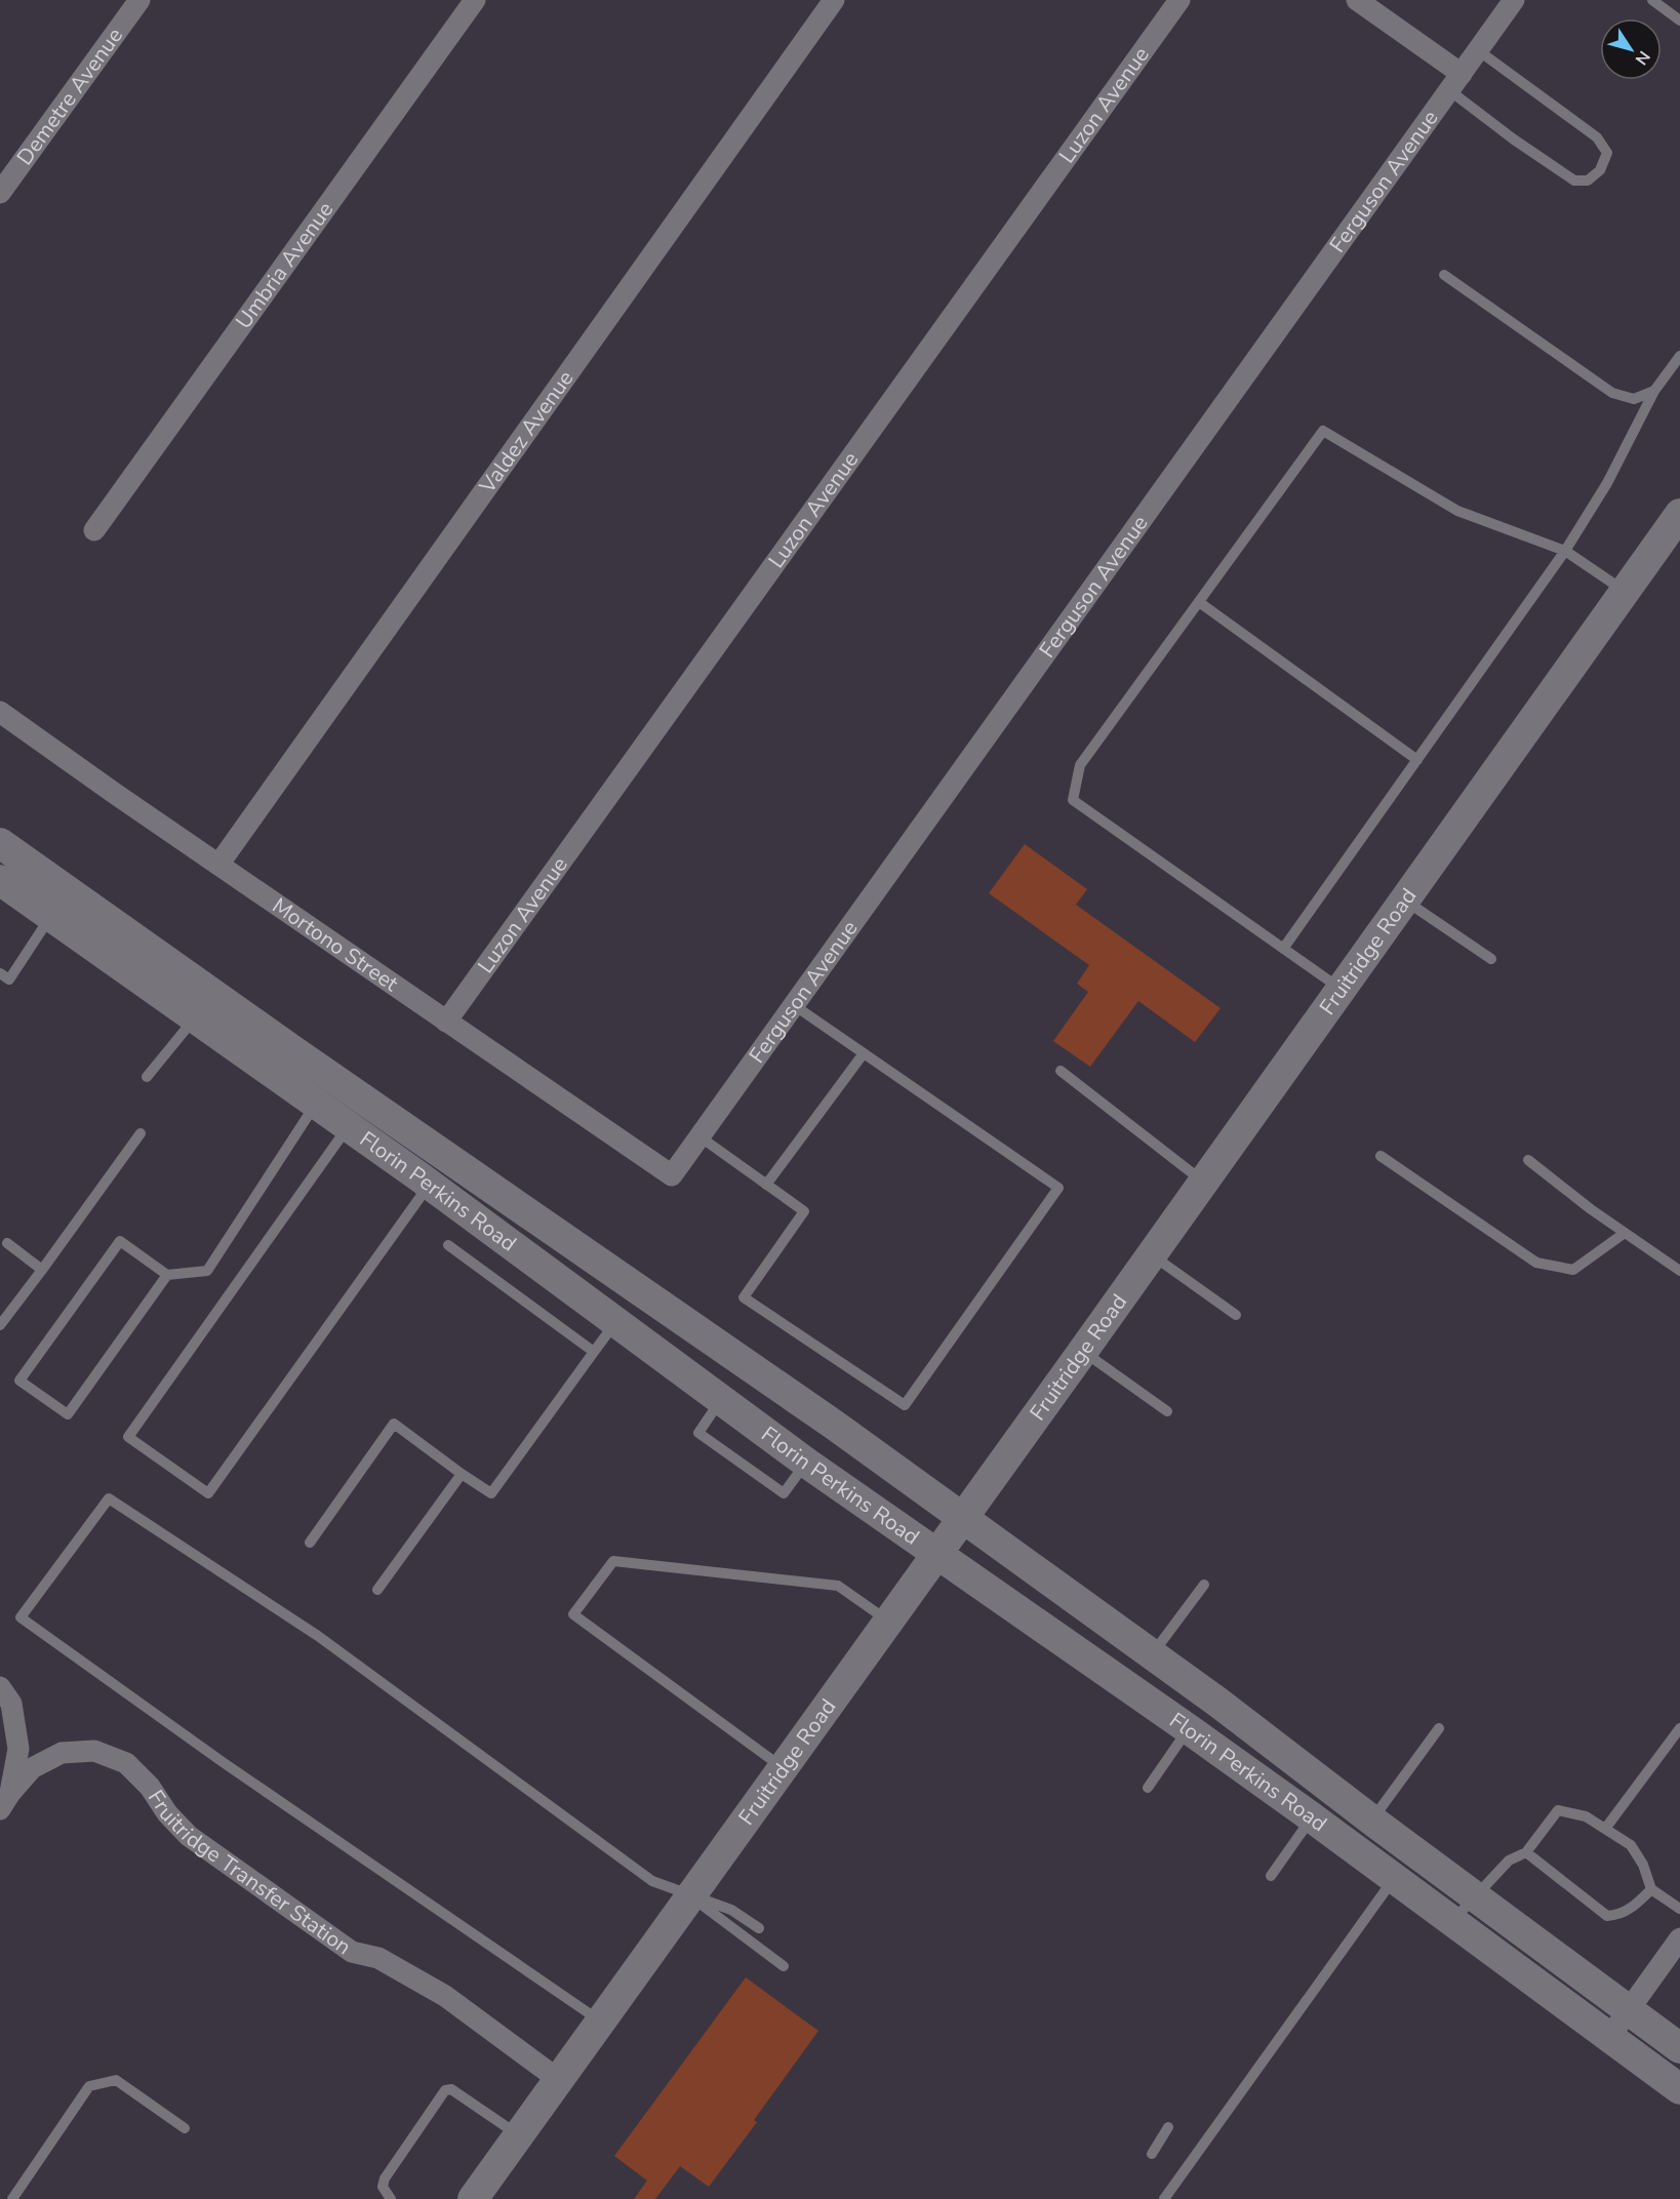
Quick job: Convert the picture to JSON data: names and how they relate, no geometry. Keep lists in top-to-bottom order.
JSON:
{
  "streets": {
    "main road": ["Fruitridge Road", "Florin Perkins Road"],
    "street": [
      "Demetre Avenue",
      "Luzon Avenue",
      "Ferguson Avenue",
      "Umbria Avenue",
      "Valdez Avenue",
      "Mortono Street",
      "Fruitridge Transfer Station"
    ]
  },
  "crossings": [
    ["Luzon Avenue", "Mortono Street"],
    ["Ferguson Avenue", "Mortono Street"],
    ["Valdez Avenue", "Mortono Street"],
    ["Fruitridge Road", "Florin Perkins Road"],
    ["Fruitridge Road", "Fruitridge Transfer Station"]
  ],
  "north": "bottom right"
}
